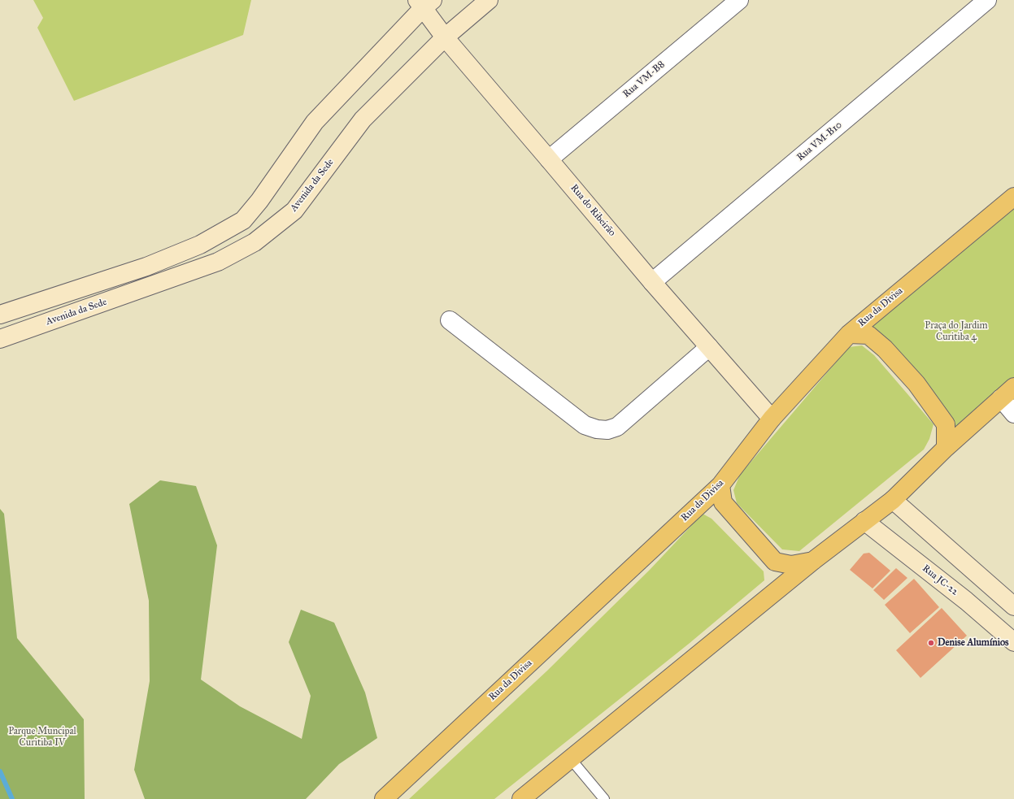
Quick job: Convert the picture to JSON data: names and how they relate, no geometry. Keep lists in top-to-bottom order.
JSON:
{
  "streets": {
    "main road": ["Rua da Divisa"],
    "street": [
      "Rua VM-B8",
      "Rua VM-B10",
      "Avenida da Sede",
      "Rua do Ribeirão",
      "Rua JC-22"
    ]
  },
  "crossings": [
    ["Rua VM-B8", "Rua do Ribeirão"],
    ["Rua VM-B10", "Rua do Ribeirão"],
    ["Avenida da Sede", "Rua do Ribeirão"],
    ["Rua do Ribeirão", "Rua da Divisa"]
  ],
  "parks": ["Praça do Jardim Curitiba 4", "Parque Muncipal Curitiba IV"],
  "places": ["Denise Alumínios"]
}
